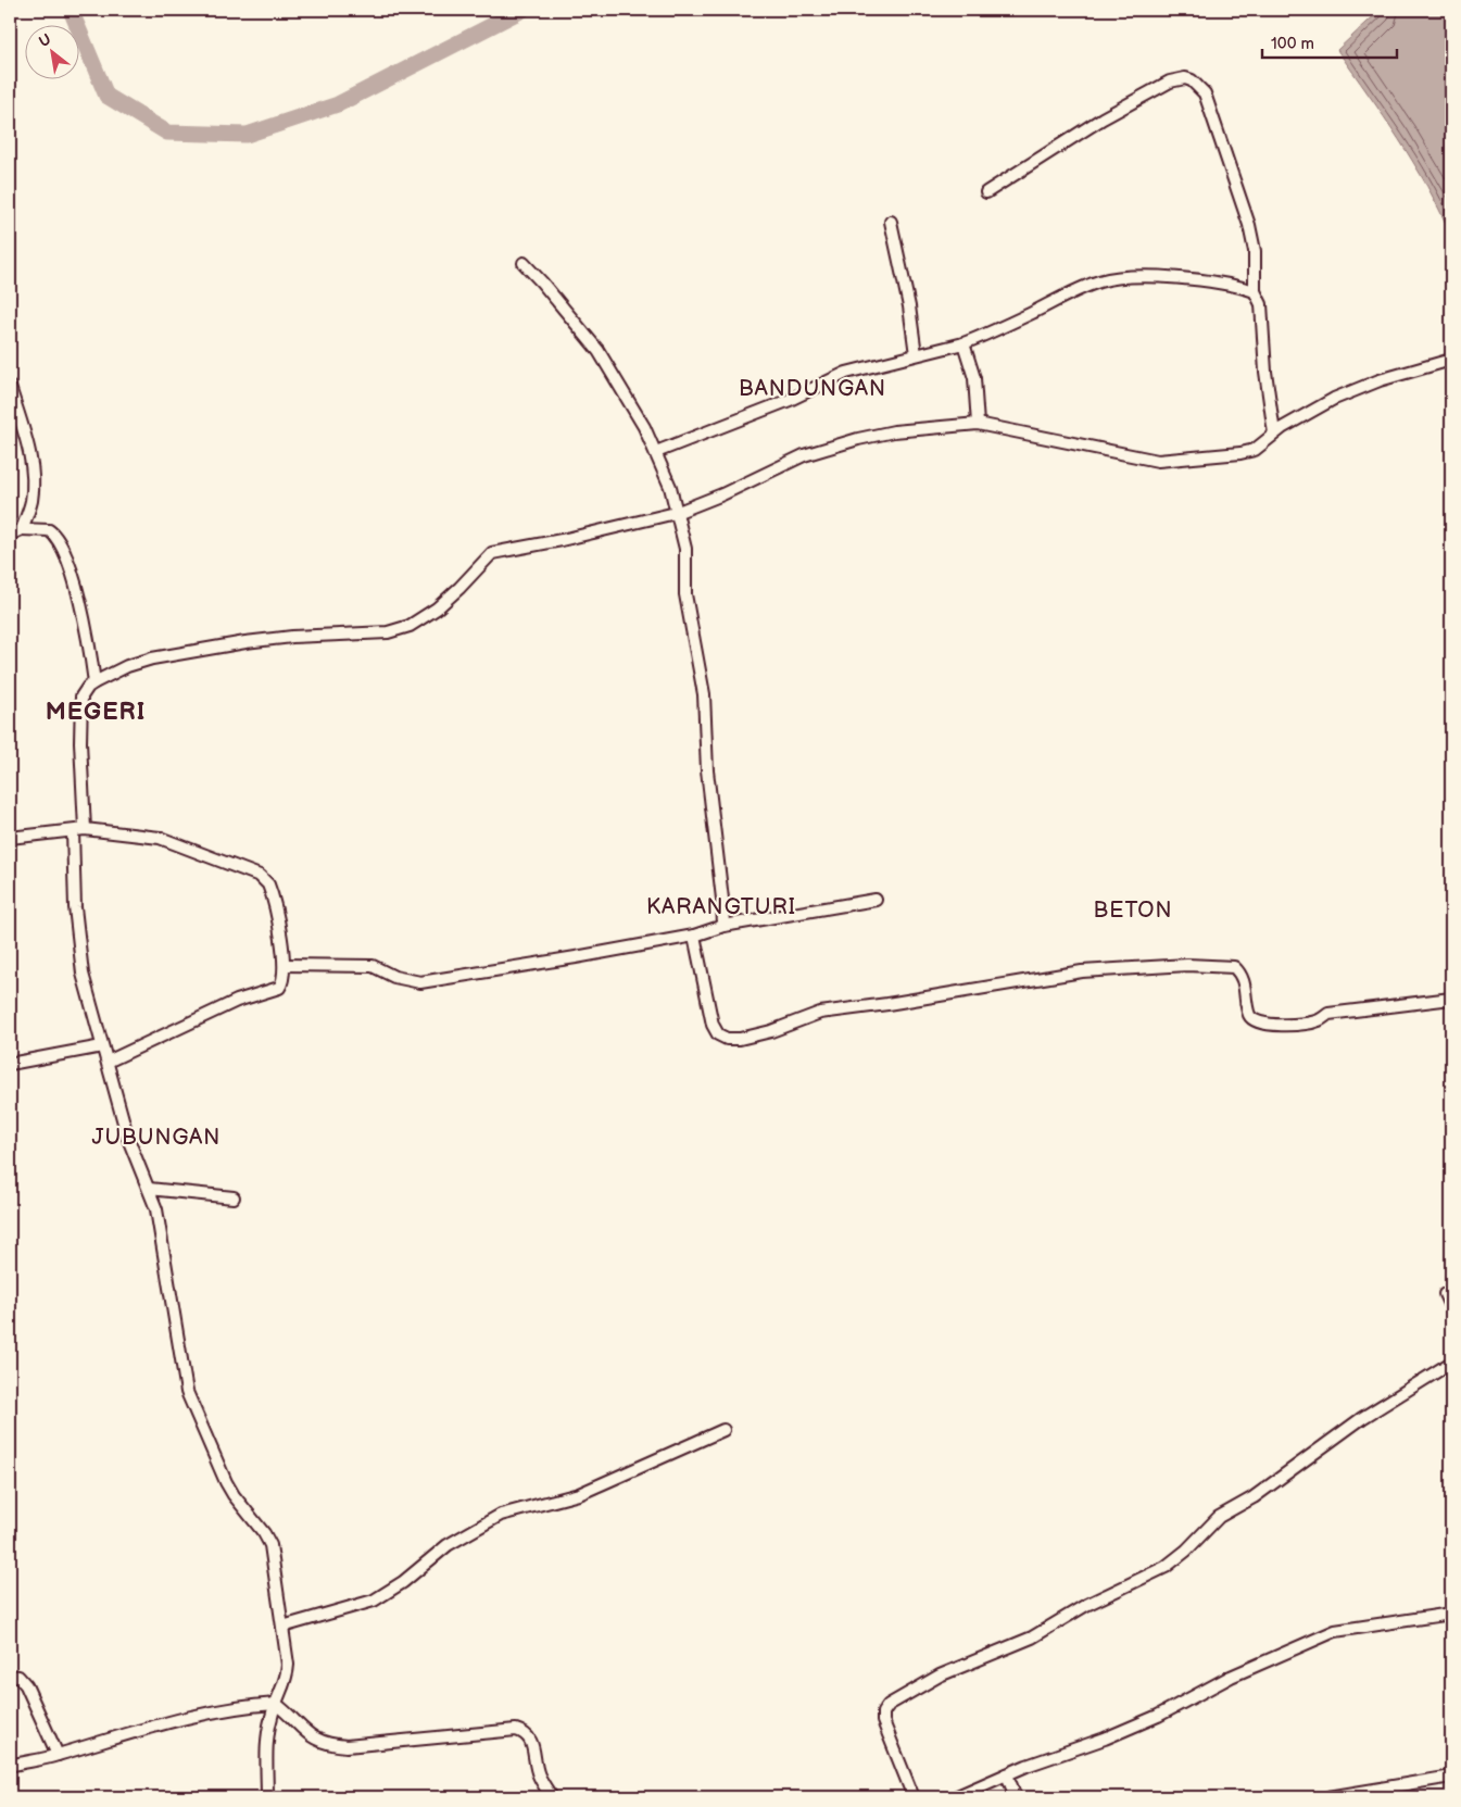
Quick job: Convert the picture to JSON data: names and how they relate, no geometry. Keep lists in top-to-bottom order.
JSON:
{
  "districts": [
    "BANDUNGAN",
    "MEGERI",
    "KARANGTURI",
    "BETON",
    "JUBUNGAN"
  ],
  "scale_bar": "100 m",
  "north": "top left"
}
